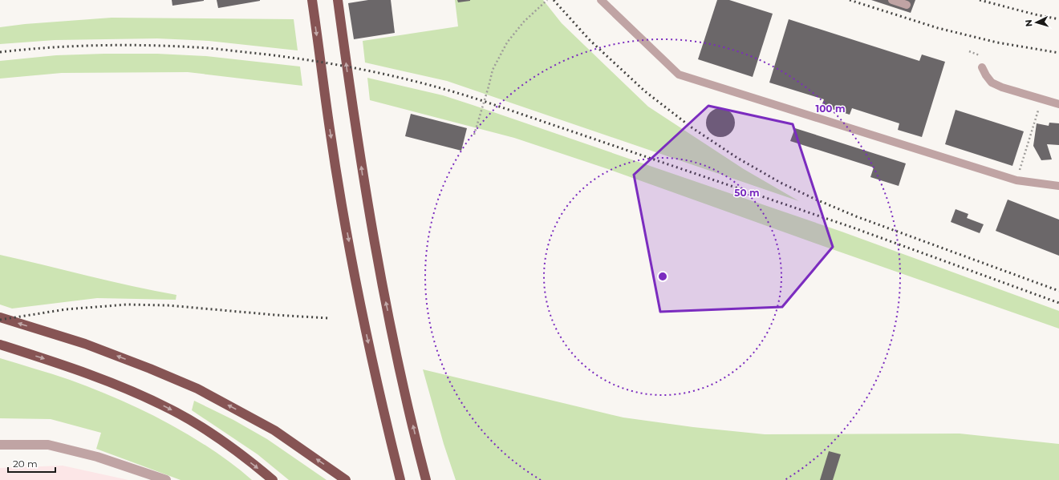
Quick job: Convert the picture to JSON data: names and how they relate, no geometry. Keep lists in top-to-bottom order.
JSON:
{
  "scale_bar": "20 m",
  "north": "left",
  "rings": ["100 m", "50 m"]
}
